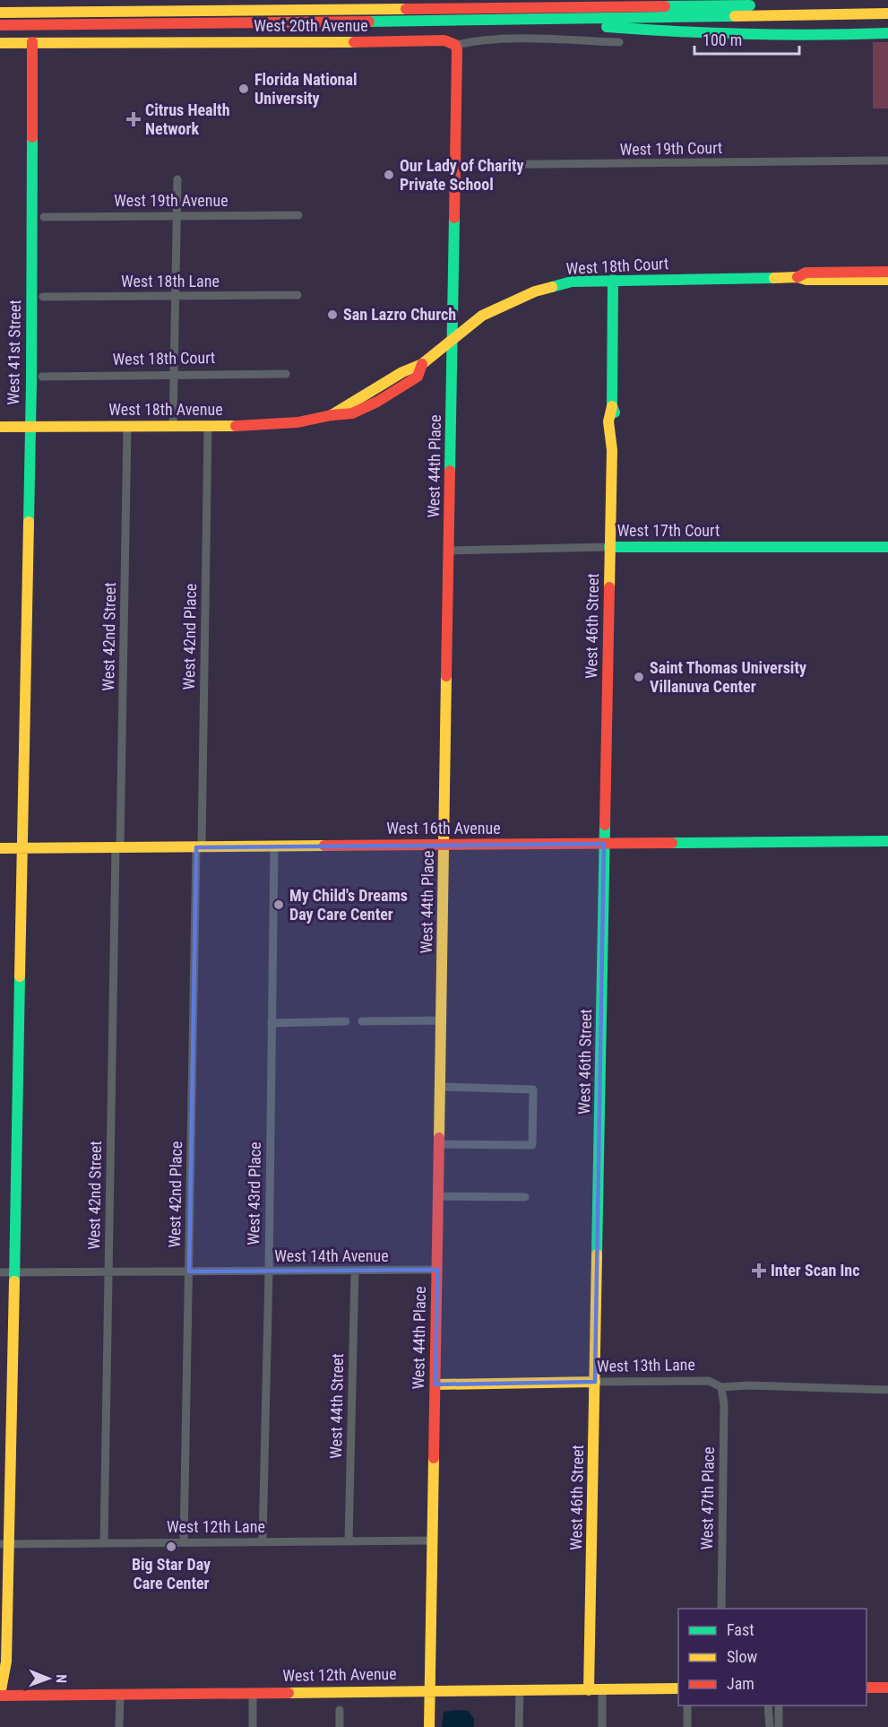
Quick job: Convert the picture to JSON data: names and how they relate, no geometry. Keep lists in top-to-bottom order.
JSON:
{
  "streets": {
    "main road": [
      "West 20th Avenue",
      "West 18th Court",
      "West 41st Street",
      "West 18th Avenue",
      "West 44th Place",
      "West 17th Court",
      "West 46th Street",
      "West 16th Avenue",
      "West 13th Lane",
      "West 12th Avenue"
    ],
    "street": [
      "West 19th Court",
      "West 19th Avenue",
      "West 18th Lane",
      "West 42nd Street",
      "West 42nd Place",
      "West 43rd Place",
      "West 14th Avenue",
      "West 44th Street",
      "West 47th Place",
      "West 12th Lane"
    ]
  },
  "crossings": [
    ["West 20th Avenue", "West 41st Street"],
    ["West 20th Avenue", "West 44th Place"],
    ["West 19th Court", "West 44th Place"],
    ["West 18th Court", "West 18th Avenue"],
    ["West 18th Court", "West 44th Place"],
    ["West 18th Court", "West 46th Street"],
    ["West 41st Street", "West 18th Avenue"],
    ["West 41st Street", "West 16th Avenue"],
    ["West 41st Street", "West 14th Avenue"],
    ["West 41st Street", "West 12th Lane"],
    ["West 41st Street", "West 12th Avenue"],
    ["West 18th Avenue", "West 44th Place"],
    ["West 18th Avenue", "West 42nd Street"],
    ["West 18th Avenue", "West 42nd Place"],
    ["West 44th Place", "West 17th Court"],
    ["West 44th Place", "West 16th Avenue"],
    ["West 44th Place", "West 14th Avenue"],
    ["West 44th Place", "West 13th Lane"],
    ["West 44th Place", "West 12th Lane"],
    ["West 44th Place", "West 12th Avenue"],
    ["West 17th Court", "West 46th Street"],
    ["West 46th Street", "West 16th Avenue"],
    ["West 46th Street", "West 13th Lane"],
    ["West 46th Street", "West 12th Avenue"],
    ["West 42nd Street", "West 16th Avenue"],
    ["West 42nd Street", "West 14th Avenue"],
    ["West 42nd Street", "West 12th Lane"],
    ["West 42nd Place", "West 16th Avenue"],
    ["West 42nd Place", "West 14th Avenue"],
    ["West 42nd Place", "West 12th Lane"],
    ["West 16th Avenue", "West 43rd Place"],
    ["West 43rd Place", "West 14th Avenue"],
    ["West 43rd Place", "West 12th Lane"],
    ["West 14th Avenue", "West 44th Street"],
    ["West 13th Lane", "West 47th Place"],
    ["West 44th Street", "West 12th Lane"]
  ],
  "places": {
    "other": [
      "Florida National University",
      "Our Lady of Charity Private School",
      "San Lazro Church",
      "Saint Thomas University Villanuva Center",
      "My Child's Dreams Day Care Center",
      "Big Star Day Care Center"
    ],
    "health": ["Citrus Health Network", "Inter Scan Inc"]
  },
  "legend": ["Fast", "Slow", "Jam"],
  "scale_bar": "100 m",
  "north": "right"
}
